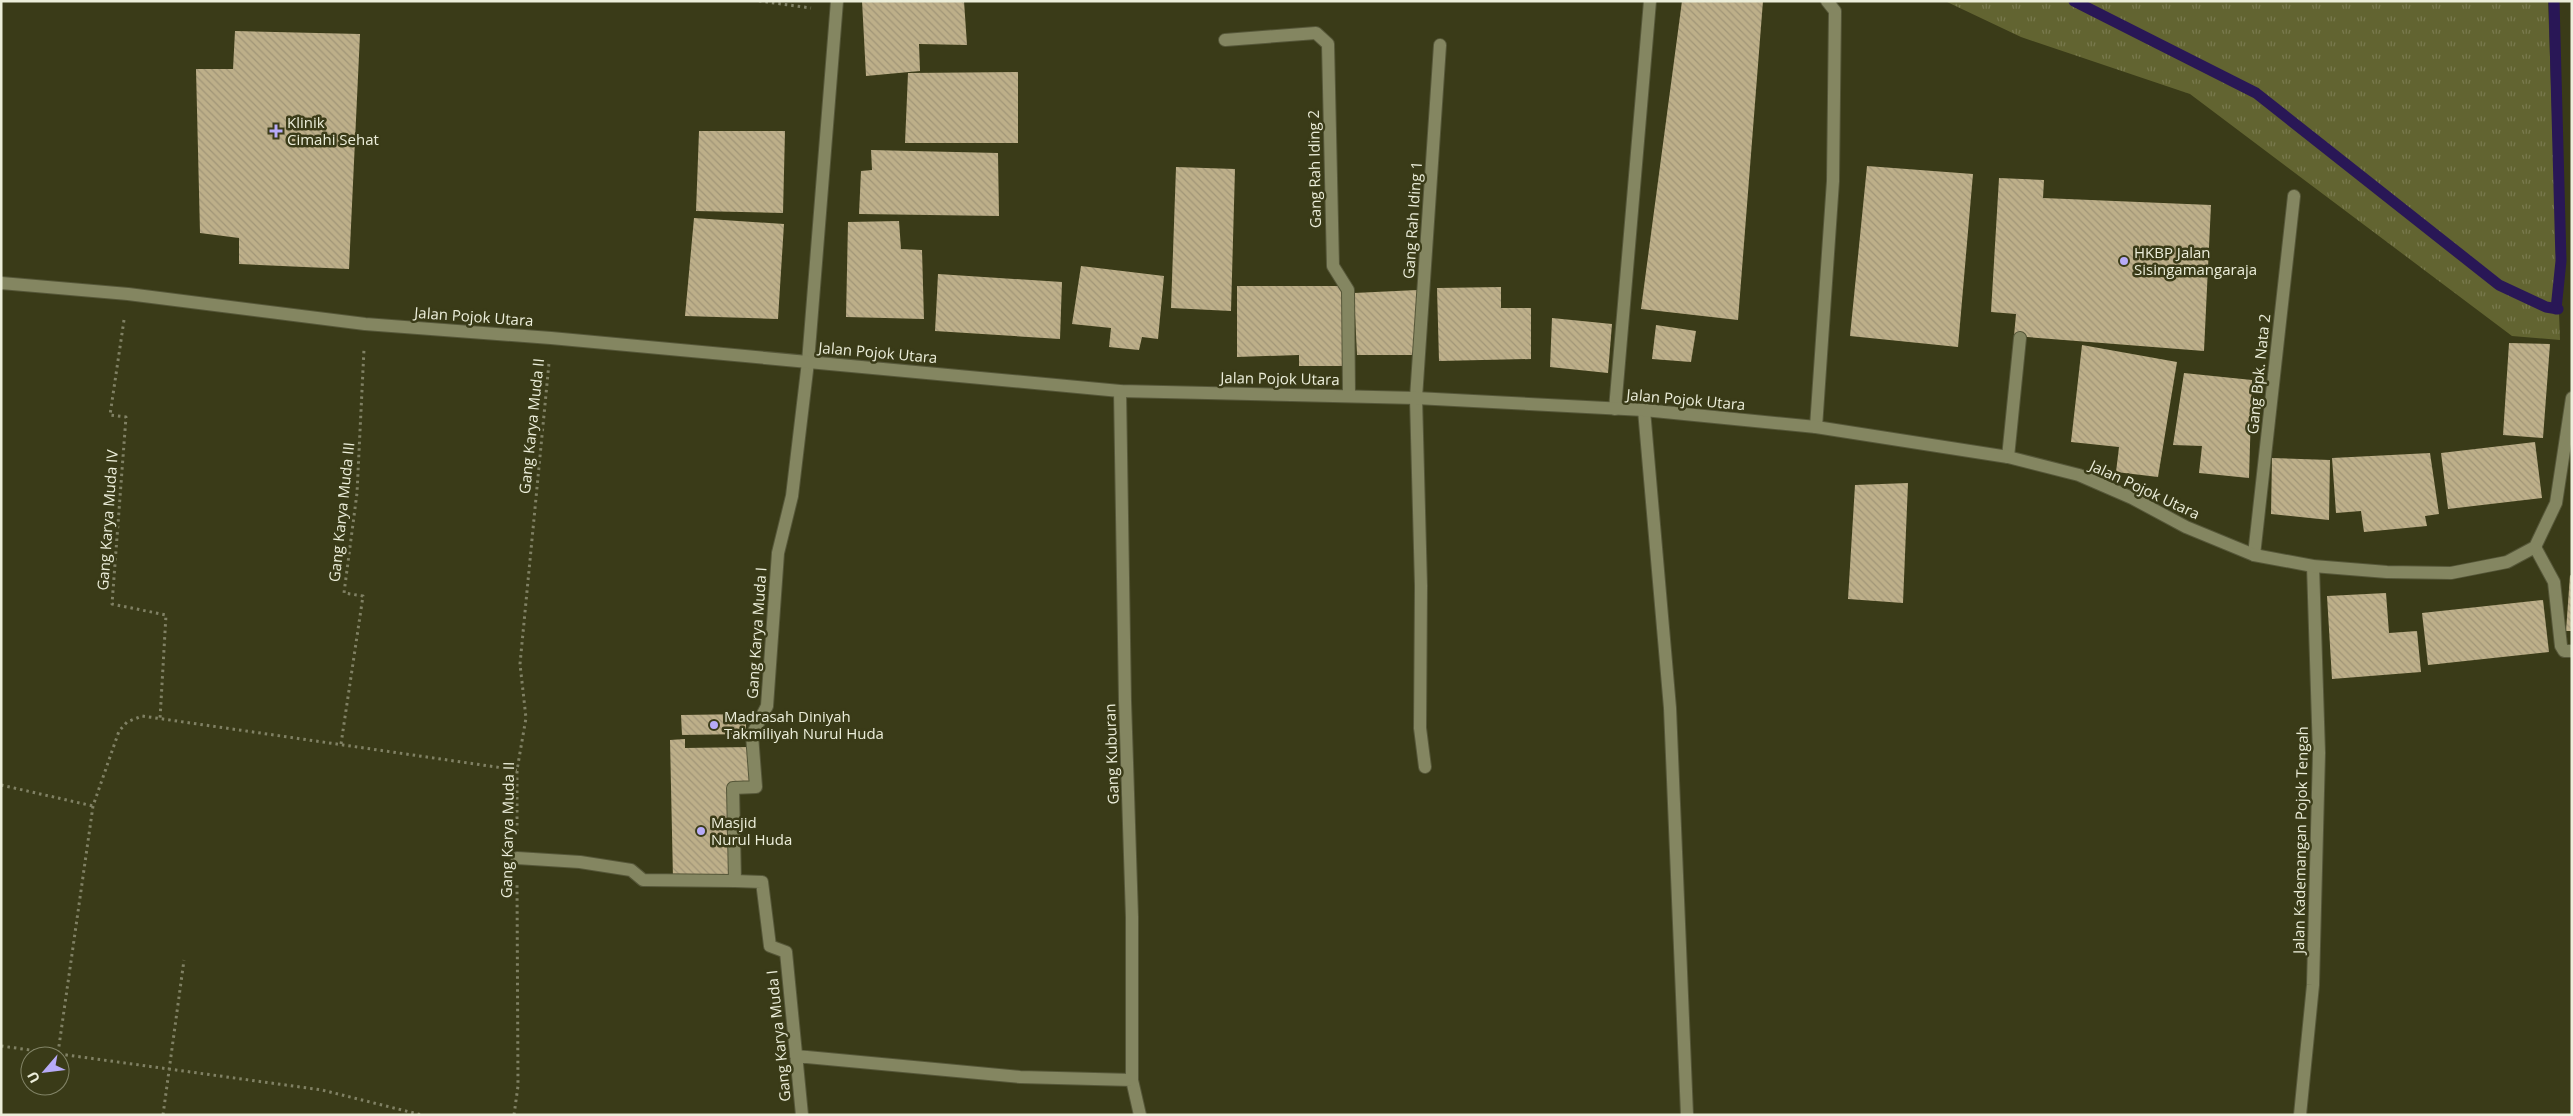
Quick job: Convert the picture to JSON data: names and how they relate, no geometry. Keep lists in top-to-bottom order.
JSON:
{
  "streets": {
    "street": [
      "Gang Rah Iding 2",
      "Gang Rah Iding 1",
      "Jalan Pojok Utara",
      "Gang Bpk. Nata 2",
      "Gang Karya Muda I",
      "Gang Kuburan",
      "Jalan Kademangan Pojok Tengah"
    ],
    "path": ["Gang Karya Muda II", "Gang Karya Muda III", "Gang Karya Muda IV"]
  },
  "crossings": [
    ["Gang Rah Iding 2", "Jalan Pojok Utara"],
    ["Gang Rah Iding 1", "Jalan Pojok Utara"],
    ["Jalan Pojok Utara", "Gang Bpk. Nata 2"],
    ["Jalan Pojok Utara", "Gang Karya Muda II"],
    ["Jalan Pojok Utara", "Gang Karya Muda III"],
    ["Jalan Pojok Utara", "Gang Karya Muda IV"],
    ["Jalan Pojok Utara", "Gang Karya Muda I"],
    ["Jalan Pojok Utara", "Gang Kuburan"],
    ["Jalan Pojok Utara", "Jalan Kademangan Pojok Tengah"]
  ],
  "places": {
    "health": ["Klinik Cimahi Sehat"],
    "other": ["HKBP Jalan Sisingamangaraja", "Madrasah Diniyah Takmiliyah Nurul Huda", "Masjid Nurul Huda"]
  },
  "north": "bottom left"
}
